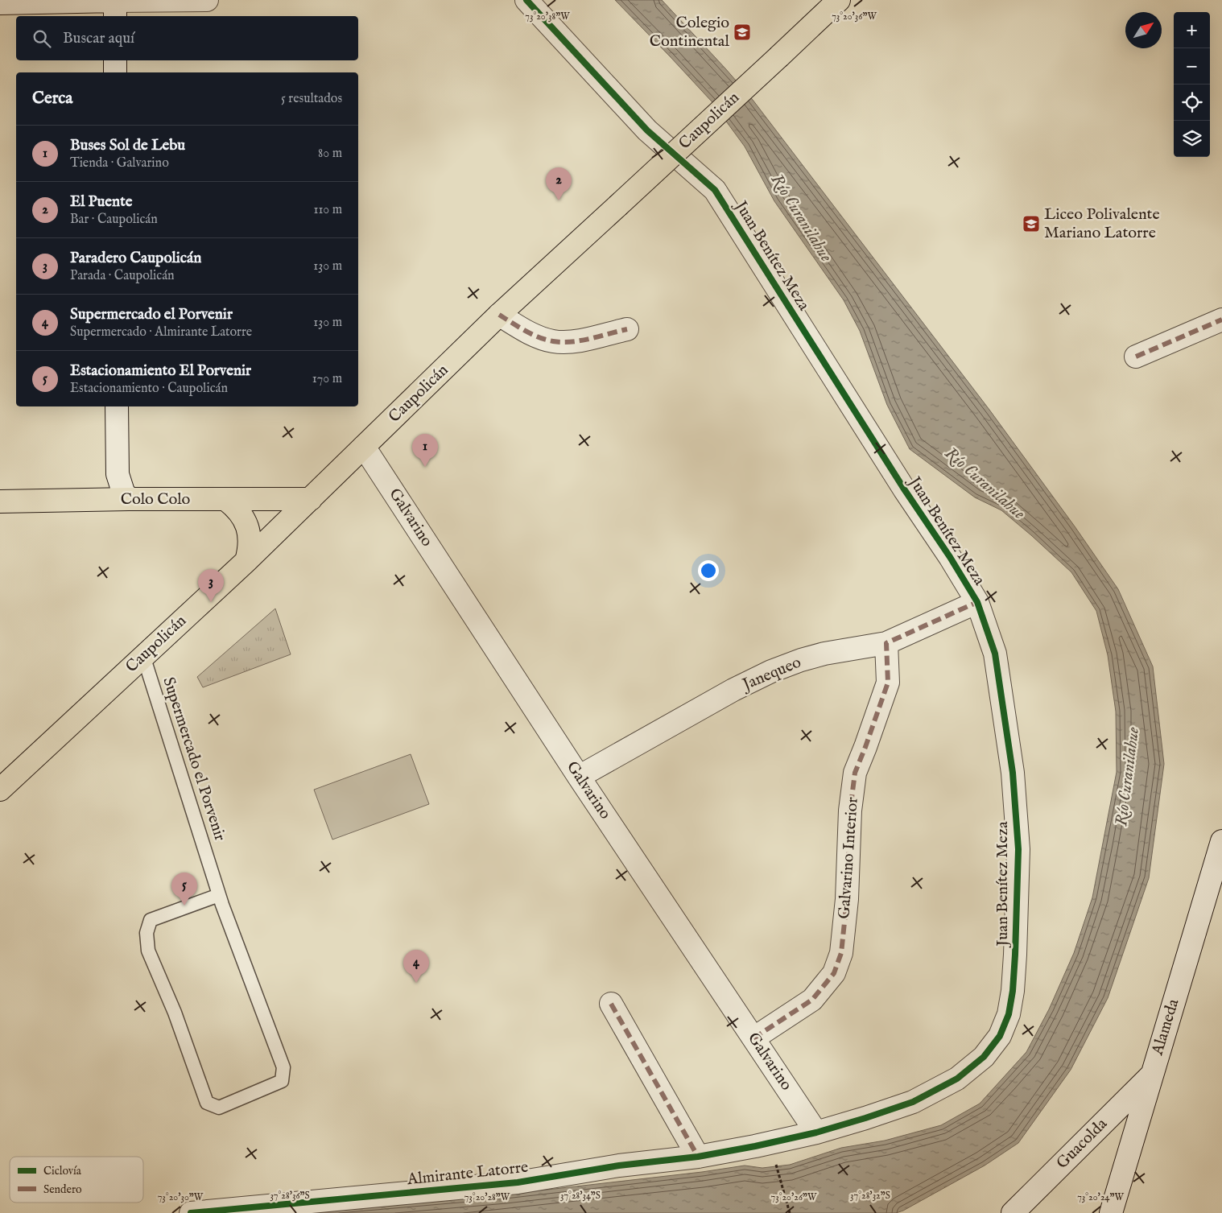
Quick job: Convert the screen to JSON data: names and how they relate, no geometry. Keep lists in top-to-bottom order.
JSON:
{
  "streets": {
    "main road": ["Caupolicán", "Colo Colo"],
    "street": [
      "Juan Benítez Meza",
      "Galvarino",
      "Janequeo",
      "Galvarino Interior",
      "Alameda",
      "Guacolda",
      "Almirante Latorre"
    ],
    "lane": ["Supermercado el Porvenir"]
  },
  "crossings": [
    ["Caupolicán", "Colo Colo"],
    ["Caupolicán", "Galvarino"],
    ["Caupolicán", "Supermercado el Porvenir"],
    ["Juan Benítez Meza", "Galvarino"],
    ["Juan Benítez Meza", "Janequeo"],
    ["Juan Benítez Meza", "Almirante Latorre"],
    ["Galvarino", "Janequeo"],
    ["Galvarino", "Galvarino Interior"],
    ["Galvarino", "Almirante Latorre"],
    ["Janequeo", "Galvarino Interior"],
    ["Alameda", "Guacolda"]
  ],
  "water": ["Río Curanilahue"],
  "places": {
    "school or university": ["Colegio Continental", "Liceo Polivalente Mariano Latorre"]
  },
  "legend": ["Ciclovía", "Sendero"],
  "north": "top right",
  "page": {
    "map_buttons": ["+", "−"],
    "search": "Buscar aquí",
    "heading": ["Cerca", "5 resultados"],
    "list": [
      {
        "mark": "1",
        "name": "Buses Sol de Lebu",
        "note": "Tienda · Galvarino",
        "value": "80 m"
      },
      {
        "mark": "2",
        "name": "El Puente",
        "note": "Bar · Caupolicán",
        "value": "110 m"
      },
      {
        "mark": "3",
        "name": "Paradero Caupolicán",
        "note": "Parada · Caupolicán",
        "value": "130 m"
      },
      {
        "mark": "4",
        "name": "Supermercado el Porvenir",
        "note": "Supermercado · Almirante Latorre",
        "value": "130 m"
      },
      {
        "mark": "5",
        "name": "Estacionamiento El Porvenir",
        "note": "Estacionamiento · Caupolicán",
        "value": "170 m"
      }
    ],
    "pins": [
      "2",
      "1",
      "3",
      "5",
      "4"
    ]
  },
  "coordinates": [
    "73°20'38\"W",
    "73°20'36\"W",
    "37°28'36\"S",
    "37°28'34\"S",
    "37°28'32\"S",
    "73°20'30\"W",
    "73°20'28\"W",
    "73°20'26\"W",
    "73°20'24\"W"
  ]
}
